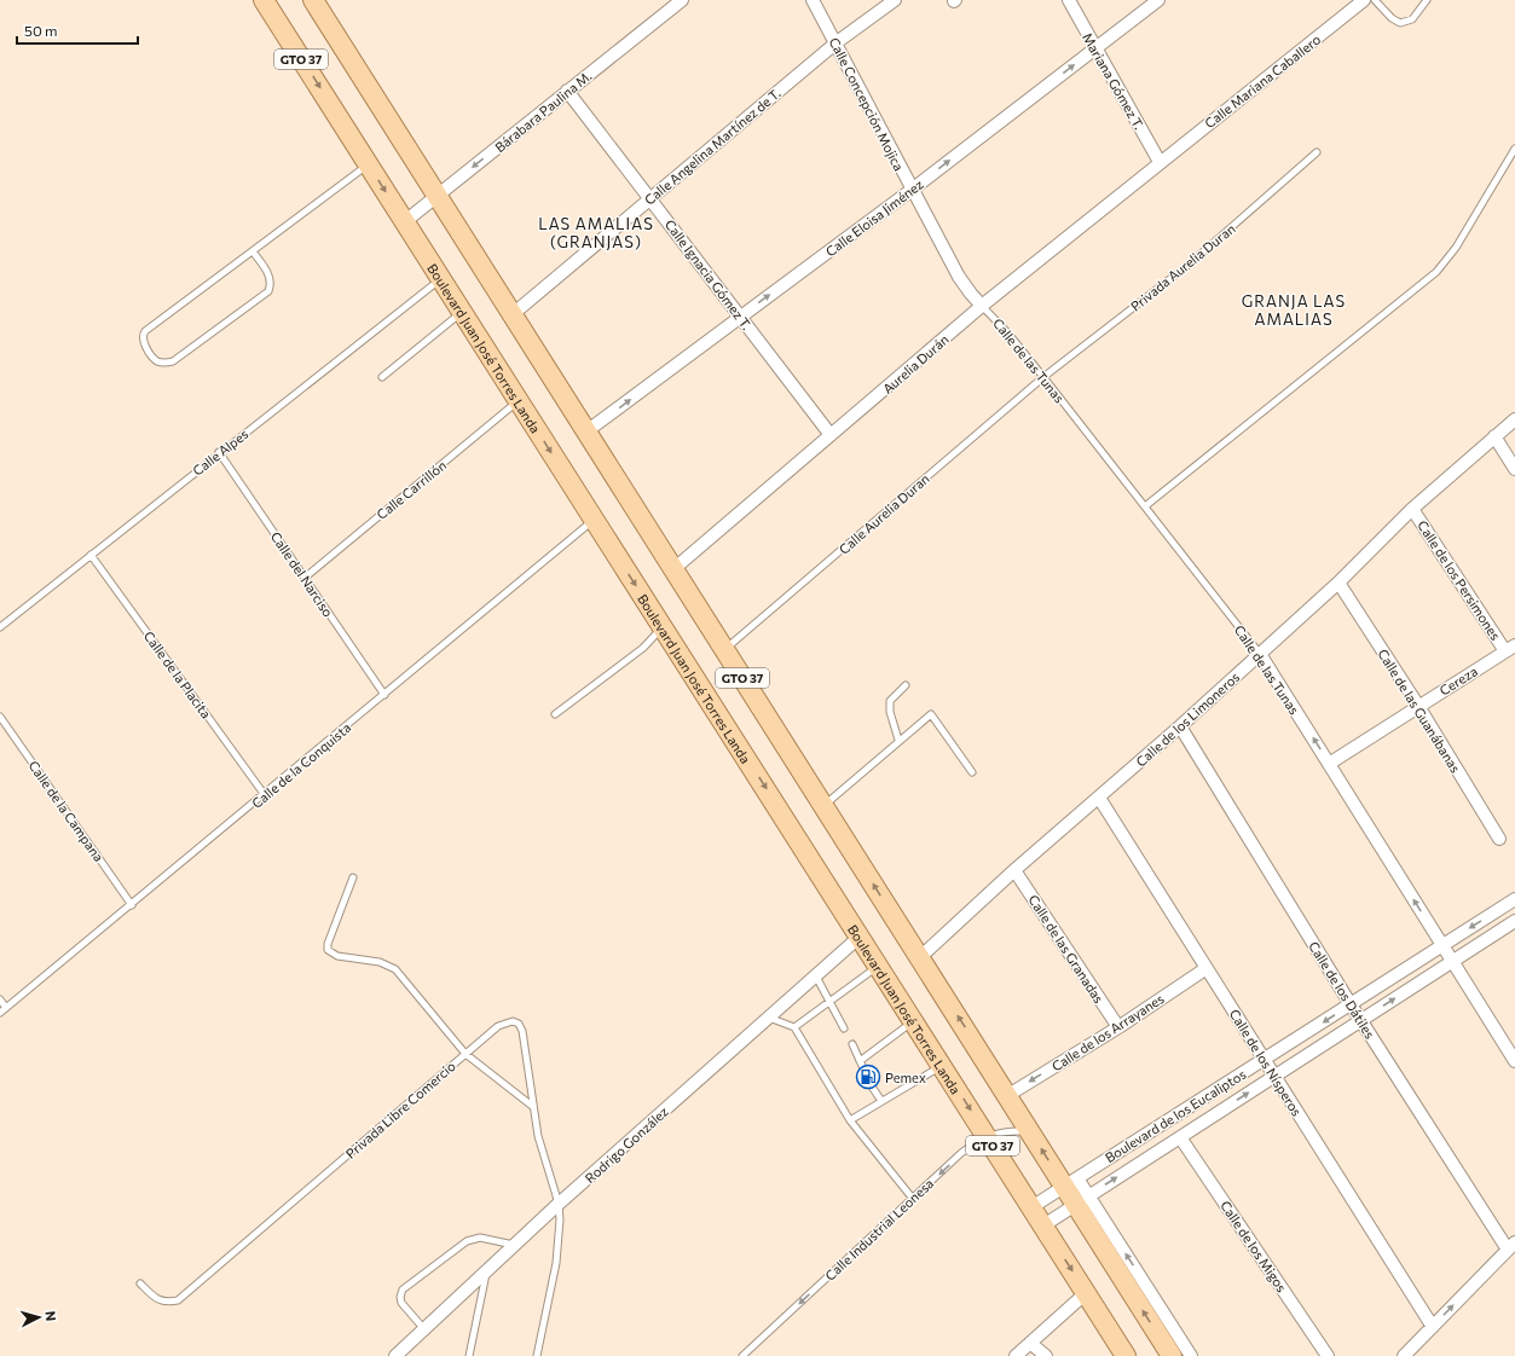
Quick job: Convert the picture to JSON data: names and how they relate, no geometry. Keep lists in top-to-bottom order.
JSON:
{
  "streets": {
    "main road": ["GTO 37", "Boulevard Juan José Torres Landa"],
    "street": [
      "Mariana Gómez T.",
      "Calle Mariana Caballero",
      "Calle Concepción Mojica",
      "Bárabara Paulina M.",
      "Calle Angelina Martínez de T.",
      "Calle Eloisa Jiménez",
      "Calle Ignacia Gómez T.",
      "Calle de las Tunas",
      "Aurelia Durán",
      "Calle de los Persimones",
      "Cereza",
      "Calle de las Guanábanas",
      "Calle de los Limoneros",
      "Calle de las Granadas",
      "Calle de los Dátiles",
      "Calle de los Arrayanes",
      "Calle de los Nísperos",
      "Boulevard de los Eucaliptos",
      "Rodrigo González",
      "Calle de los Migos"
    ],
    "lane": [
      "Privada Aurelia Duran",
      "Calle Alpes",
      "Calle Carrillón",
      "Calle Aurelia Duran",
      "Calle del Narciso",
      "Calle de la Placita",
      "Calle de la Conquista",
      "Calle de la Campana",
      "Privada Libre Comercio",
      "Calle Industrial Leonesa"
    ]
  },
  "crossings": [
    ["GTO 37", "Bárabara Paulina M."],
    ["GTO 37", "Calle Angelina Martínez de T."],
    ["GTO 37", "Calle Eloisa Jiménez"],
    ["GTO 37", "Aurelia Durán"],
    ["GTO 37", "Calle Aurelia Duran"],
    ["GTO 37", "Calle de los Limoneros"],
    ["GTO 37", "Calle de los Arrayanes"],
    ["GTO 37", "Boulevard de los Eucaliptos"],
    ["GTO 37", "Calle Industrial Leonesa"],
    ["Mariana Gómez T.", "Calle Mariana Caballero"],
    ["Mariana Gómez T.", "Calle Eloisa Jiménez"],
    ["Mariana Gómez T.", "Aurelia Durán"],
    ["Calle Mariana Caballero", "Aurelia Durán"],
    ["Calle Concepción Mojica", "Calle Angelina Martínez de T."],
    ["Calle Concepción Mojica", "Calle Eloisa Jiménez"],
    ["Calle Concepción Mojica", "Calle de las Tunas"],
    ["Calle Concepción Mojica", "Aurelia Durán"],
    ["Bárabara Paulina M.", "Calle Ignacia Gómez T."],
    ["Bárabara Paulina M.", "Boulevard Juan José Torres Landa"],
    ["Calle Angelina Martínez de T.", "Calle Ignacia Gómez T."],
    ["Calle Eloisa Jiménez", "Calle Ignacia Gómez T."],
    ["Privada Aurelia Duran", "Calle de las Tunas"],
    ["Privada Aurelia Duran", "Calle Aurelia Duran"],
    ["Calle Ignacia Gómez T.", "Aurelia Durán"],
    ["Boulevard Juan José Torres Landa", "Calle Alpes"],
    ["Boulevard Juan José Torres Landa", "Calle Carrillón"],
    ["Boulevard Juan José Torres Landa", "Calle de la Conquista"],
    ["Boulevard Juan José Torres Landa", "Boulevard de los Eucaliptos"],
    ["Boulevard Juan José Torres Landa", "Rodrigo González"],
    ["Boulevard Juan José Torres Landa", "Calle Industrial Leonesa"],
    ["Calle de las Tunas", "Aurelia Durán"],
    ["Calle de las Tunas", "Calle Aurelia Duran"],
    ["Calle de las Tunas", "Cereza"],
    ["Calle de las Tunas", "Calle de los Limoneros"],
    ["Calle de las Tunas", "Boulevard de los Eucaliptos"],
    ["Calle Alpes", "Calle del Narciso"],
    ["Calle Alpes", "Calle de la Placita"],
    ["Calle Carrillón", "Calle del Narciso"],
    ["Calle del Narciso", "Calle de la Conquista"],
    ["Calle de los Persimones", "Cereza"],
    ["Calle de los Persimones", "Calle de los Limoneros"],
    ["Calle de la Placita", "Calle de la Conquista"],
    ["Cereza", "Calle de las Guanábanas"],
    ["Calle de las Guanábanas", "Calle de los Limoneros"],
    ["Calle de los Limoneros", "Calle de las Granadas"],
    ["Calle de los Limoneros", "Calle de los Dátiles"],
    ["Calle de los Limoneros", "Calle de los Nísperos"],
    ["Calle de la Conquista", "Calle de la Campana"],
    ["Calle de las Granadas", "Calle de los Arrayanes"],
    ["Calle de los Dátiles", "Boulevard de los Eucaliptos"],
    ["Calle de los Arrayanes", "Calle de los Nísperos"],
    ["Calle de los Nísperos", "Boulevard de los Eucaliptos"],
    ["Privada Libre Comercio", "Rodrigo González"],
    ["Boulevard de los Eucaliptos", "Calle de los Migos"]
  ],
  "one_way": [
    "Bárabara Paulina M.",
    "Calle Eloisa Jiménez",
    "Calle de las Tunas",
    "Calle de los Arrayanes",
    "Calle Industrial Leonesa"
  ],
  "districts": ["LAS AMALIAS (GRANJAS)", "GRANJA LAS AMALIAS"],
  "places": {
    "fuel station": ["Pemex"]
  },
  "scale_bar": "50 m",
  "north": "right"
}
